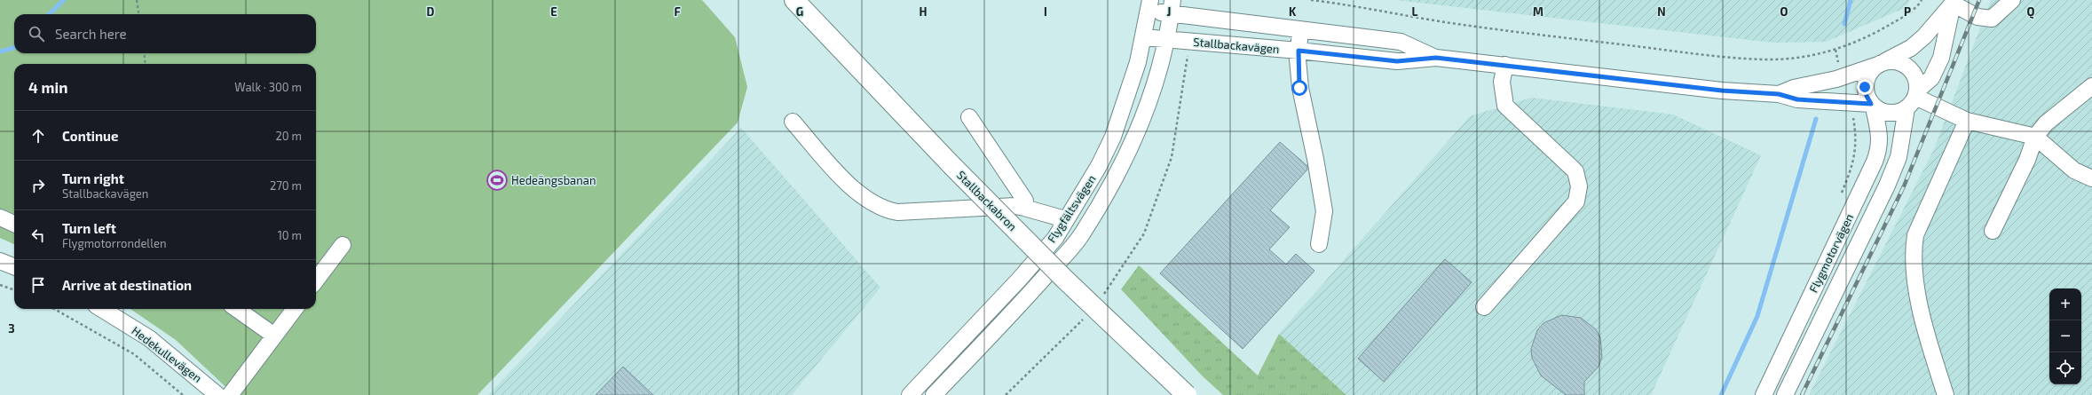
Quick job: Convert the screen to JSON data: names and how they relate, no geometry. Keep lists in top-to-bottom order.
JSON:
{
  "streets": {
    "highway": ["Stallbackabron"],
    "street": [
      "Stallbackavägen",
      "Flygfältsvägen",
      "Flygmotorvägen",
      "Hedekullevägen"
    ]
  },
  "crossings": [
    ["Stallbackavägen", "Flygfältsvägen"],
    ["Stallbackavägen", "Flygmotorvägen"]
  ],
  "places": {
    "sports": ["Hedeängsbanan"]
  },
  "page": {
    "search": "Search here",
    "heading": ["4 min", "Walk · 300 m"],
    "list": [
      ["Continue", "20 m"],
      ["Turn right", "Stallbackavägen", "270 m"],
      ["Turn left", "Flygmotorrondellen", "10 m"],
      "Arrive at destination"
    ],
    "map_buttons": ["+", "−"]
  },
  "grid": {
    "columns": [
      "D",
      "E",
      "F",
      "G",
      "H",
      "I",
      "J",
      "K",
      "L",
      "M",
      "N",
      "O",
      "P",
      "Q"
    ],
    "rows": ["3"]
  }
}
